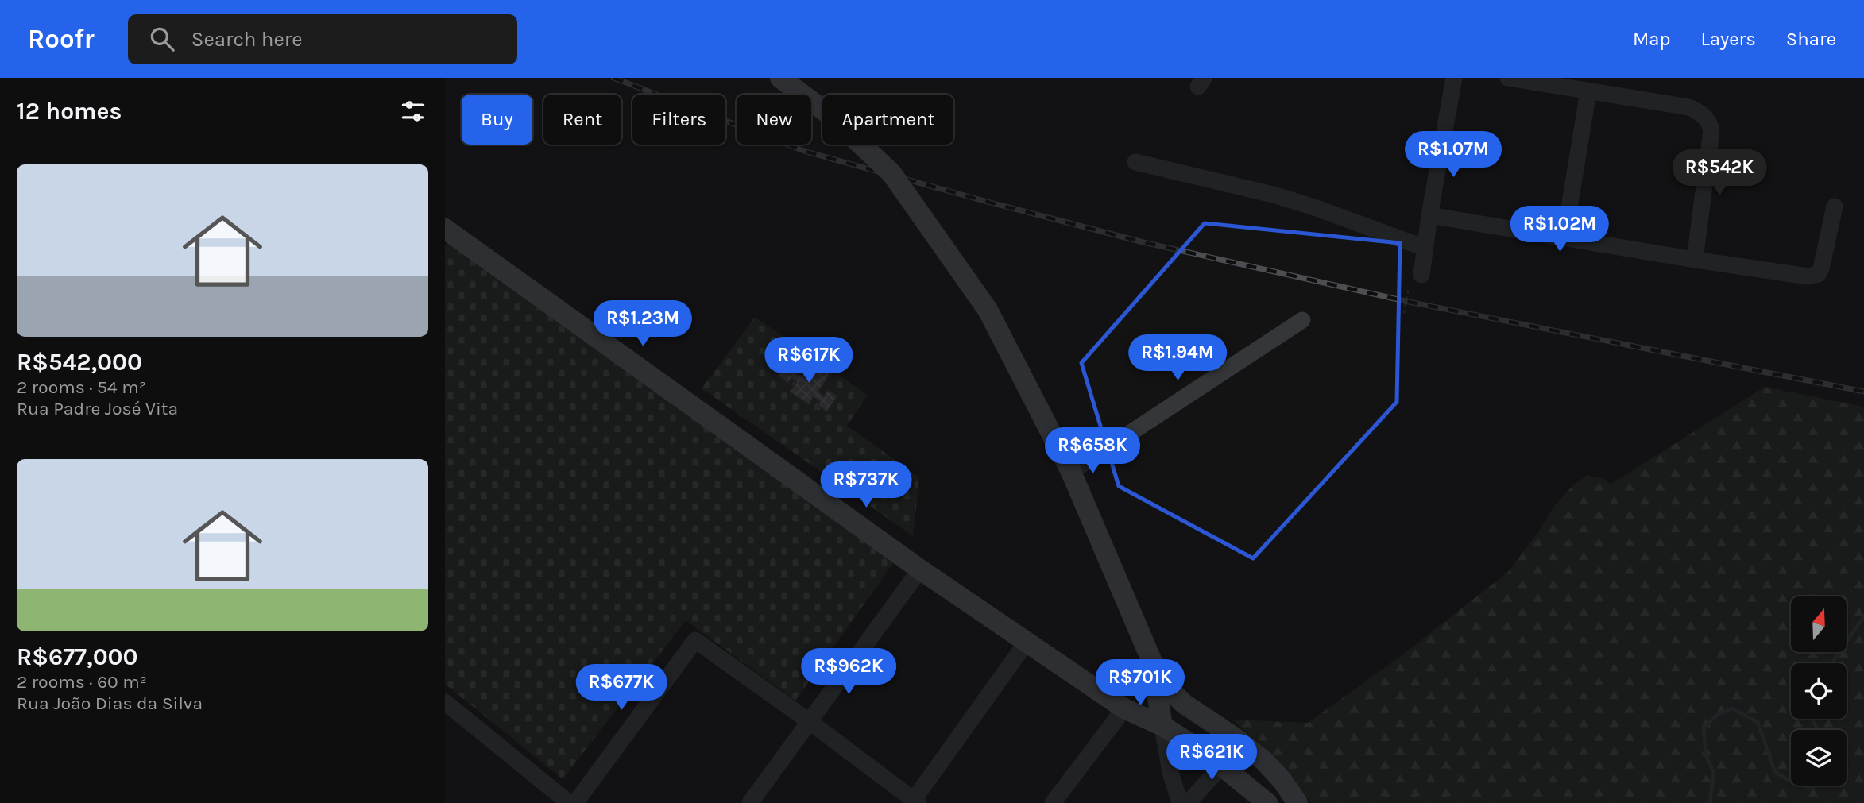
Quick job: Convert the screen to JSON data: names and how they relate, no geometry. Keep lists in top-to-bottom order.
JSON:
{
  "north": "top",
  "page": {
    "header": "Roofr",
    "search": "Search here",
    "nav": ["Map", "Layers", "Share"],
    "heading": "12 homes",
    "chip": [
      "Buy",
      "Rent",
      "Filters",
      "New",
      "Apartment"
    ],
    "price": [
      "R$1.07M",
      "R$542K",
      "R$1.02M",
      "R$1.23M",
      "R$1.94M",
      "R$617K",
      "R$658K",
      "R$737K",
      "R$962K",
      "R$701K",
      "R$677K",
      "R$621K"
    ],
    "list": [
      {
        "name": "R$542,000",
        "note": "2 rooms · 54 m² · Rua Padre José Vita"
      },
      {
        "name": "R$677,000",
        "note": "2 rooms · 60 m² · Rua João Dias da Silva"
      }
    ]
  }
}
